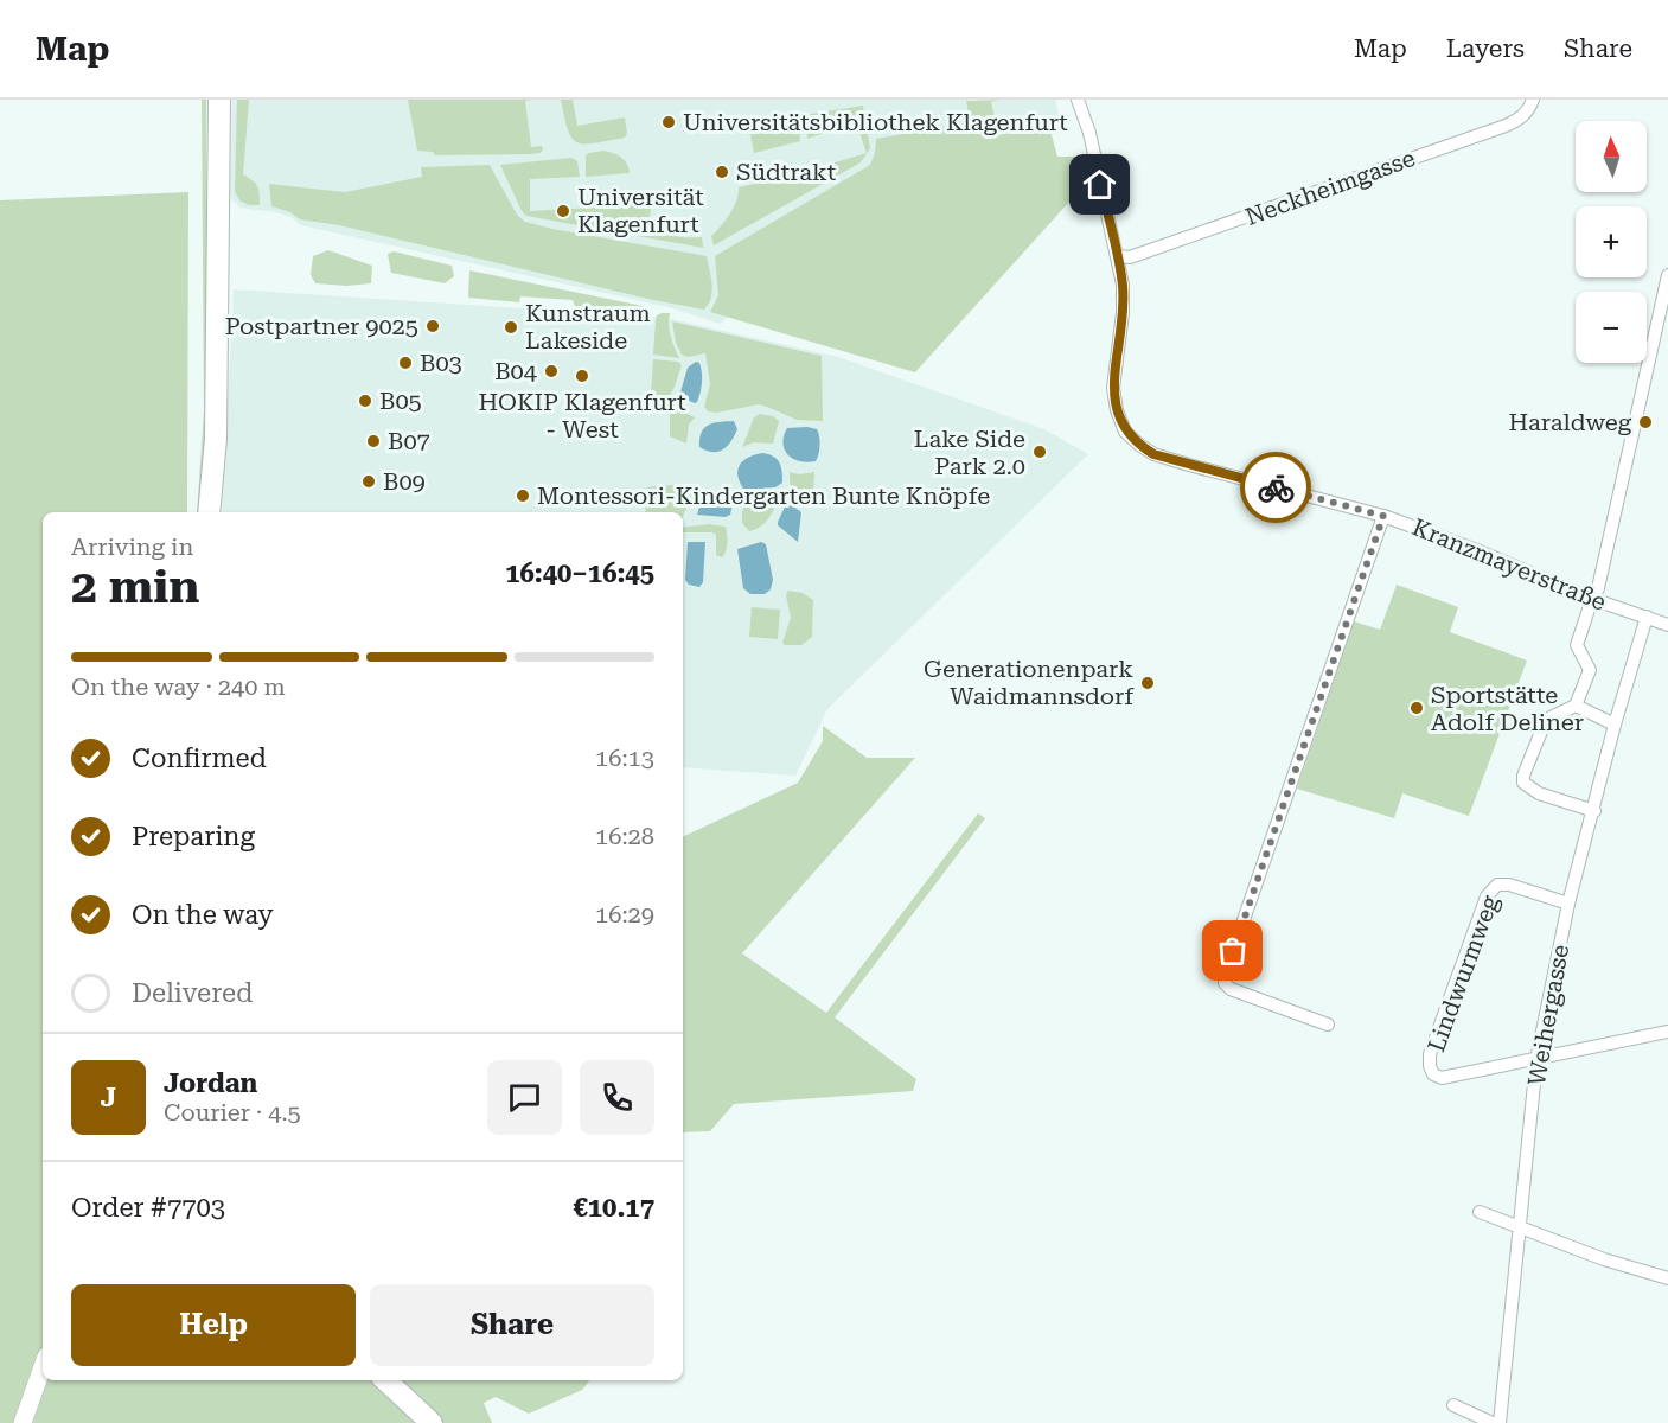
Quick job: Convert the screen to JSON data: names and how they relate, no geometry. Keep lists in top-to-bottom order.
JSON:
{
  "streets": {
    "street": [
      "Neckheimgasse",
      "Kranzmayerstraße",
      "Lindwurmweg",
      "Weihergasse"
    ]
  },
  "crossings": [
    ["Neckheimgasse", "Kranzmayerstraße"],
    ["Kranzmayerstraße", "Weihergasse"],
    ["Lindwurmweg", "Weihergasse"]
  ],
  "places": [
    "Universitätsbibliothek Klagenfurt",
    "Südtrakt",
    "Universität Klagenfurt",
    "Postpartner 9025",
    "Kunstraum Lakeside",
    "B03",
    "B04",
    "HOKIP Klagenfurt - West",
    "B05",
    "Haraldweg",
    "B07",
    "Lake Side Park 2.0",
    "B09",
    "Montessori-Kindergarten Bunte Knöpfe",
    "Generationenpark Waidmannsdorf",
    "Sportstätte Adolf Deliner"
  ],
  "north": "top",
  "page": {
    "header": "Map",
    "nav": ["Map", "Layers", "Share"],
    "map_buttons": ["+", "−"],
    "heading": ["2 min", "Arriving in", "16:40–16:45"],
    "panel": [
      "Jordan",
      "Courier · 4.5",
      "Order #7703",
      "€10.17"
    ],
    "bar": "On the way · 240 m",
    "list": [
      ["Confirmed", "16:13"],
      ["Preparing", "16:28"],
      ["On the way", "16:29"],
      "Delivered"
    ],
    "round": "J",
    "buttons": ["Help", "Share"]
  }
}
